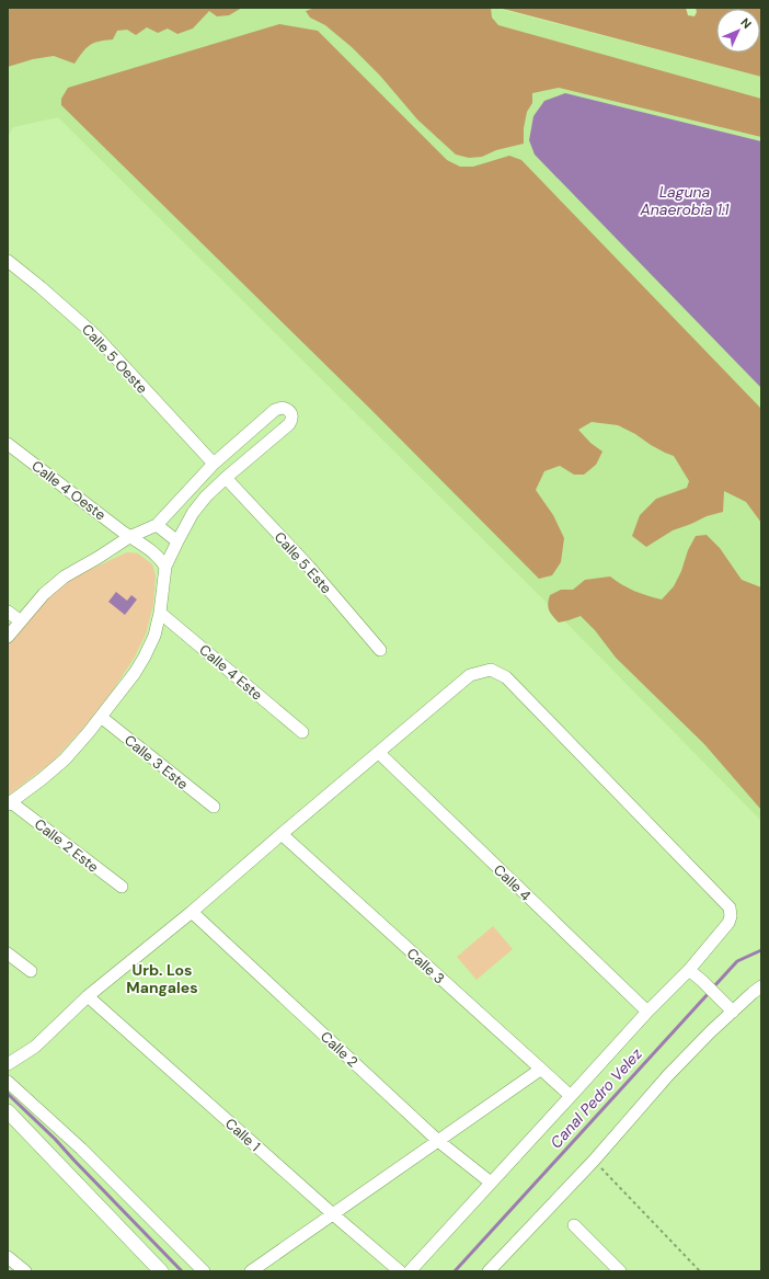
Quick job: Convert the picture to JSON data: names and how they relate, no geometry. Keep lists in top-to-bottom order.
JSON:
{
  "streets": {
    "street": [
      "Calle 5 Oeste",
      "Calle 4 Oeste",
      "Calle 5 Este",
      "Calle 4 Este",
      "Calle 3 Este",
      "Calle 2 Este",
      "Calle 4",
      "Calle 3",
      "Calle 2",
      "Calle 1"
    ]
  },
  "districts": ["Urb. Los Mangales"],
  "water": ["Laguna Anaerobia 1.1", "Canal Pedro Velez"],
  "north": "top right"
}
